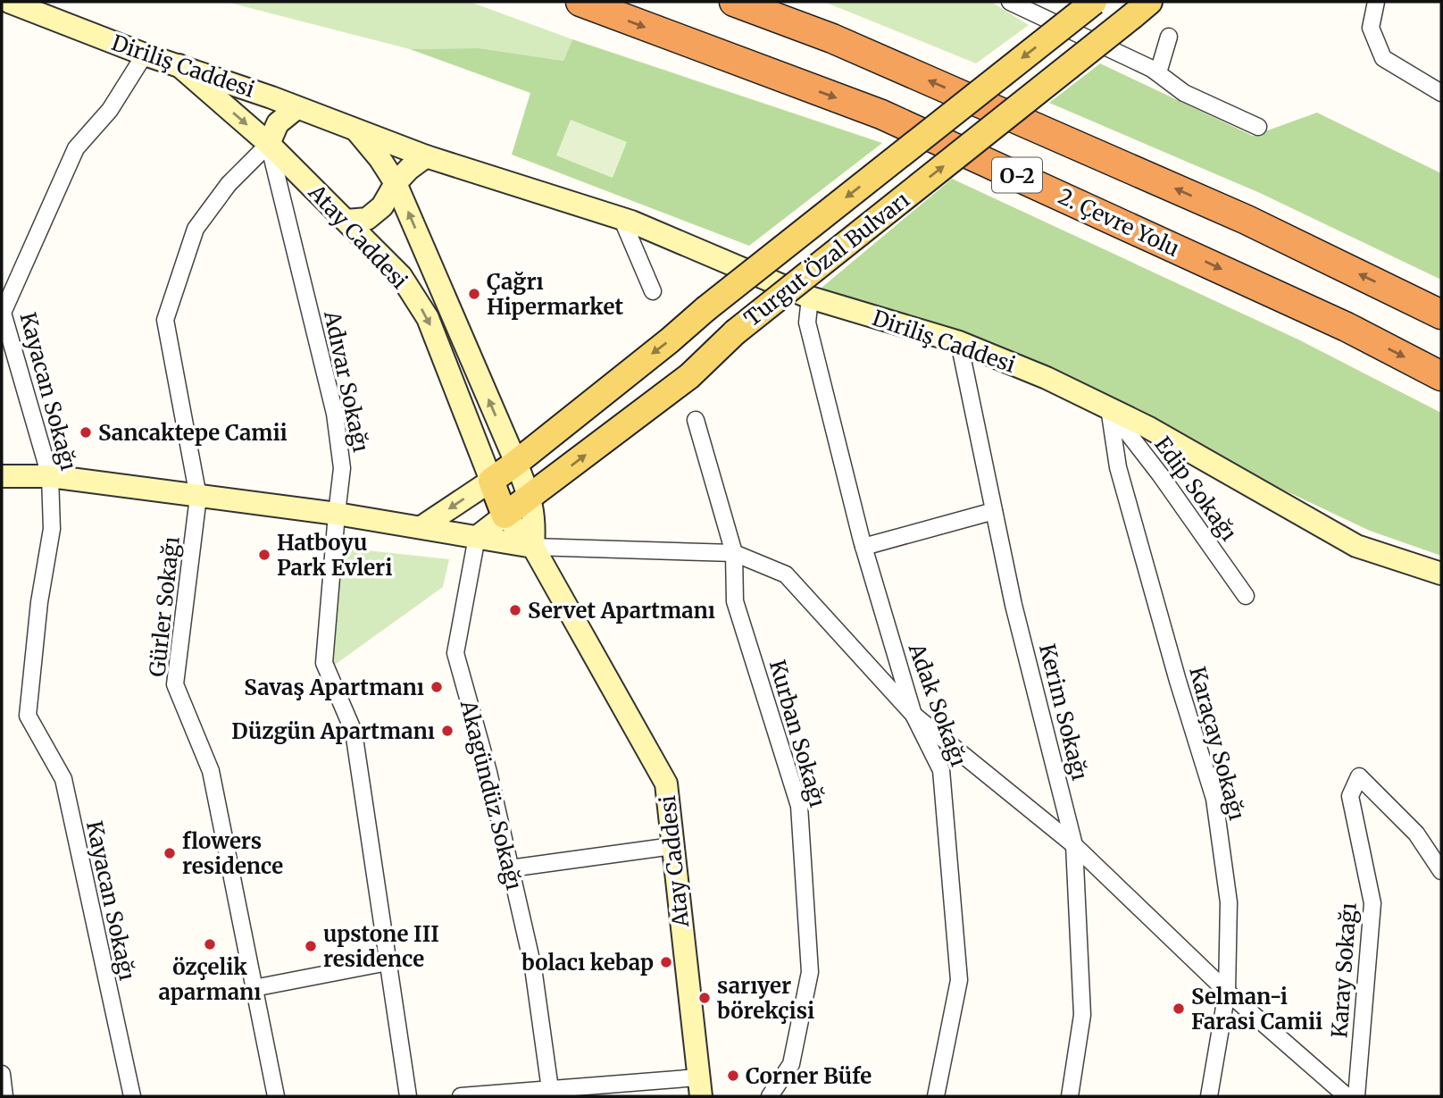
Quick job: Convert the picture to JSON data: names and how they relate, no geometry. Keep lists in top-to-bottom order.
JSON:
{
  "streets": {
    "highway": ["O-2", "2. Çevre Yolu"],
    "main road": ["Diriliş Caddesi", "Atay Caddesi", "Turgut Özal Bulvarı"],
    "street": [
      "Adıvar Sokağı",
      "Kayacan Sokağı",
      "Edip Sokağı",
      "Gürler Sokağı",
      "Adak Sokağı",
      "Kerim Sokağı",
      "Kurban Sokağı",
      "Karaçay Sokağı",
      "Akagündüz Sokağı",
      "Karay Sokağı"
    ]
  },
  "crossings": [
    ["Diriliş Caddesi", "Atay Caddesi"],
    ["Diriliş Caddesi", "Kayacan Sokağı"],
    ["Diriliş Caddesi", "Edip Sokağı"],
    ["Diriliş Caddesi", "Adak Sokağı"],
    ["Diriliş Caddesi", "Kerim Sokağı"],
    ["Diriliş Caddesi", "Karaçay Sokağı"],
    ["Atay Caddesi", "Turgut Özal Bulvarı"],
    ["Atay Caddesi", "Adıvar Sokağı"],
    ["Atay Caddesi", "Gürler Sokağı"],
    ["Adıvar Sokağı", "Gürler Sokağı"],
    ["Edip Sokağı", "Karaçay Sokağı"]
  ],
  "places": [
    "Çağrı Hipermarket",
    "Sancaktepe Camii",
    "Hatboyu Park Evleri",
    "Servet Apartmanı",
    "Savaş Apartmanı",
    "Düzgün Apartmanı",
    "flowers residence",
    "özçelik aparmanı",
    "upstone III residence",
    "bolacı kebap",
    "sarıyer börekçisi",
    "Selman-i Farasi Camii",
    "Corner Büfe"
  ]
}
